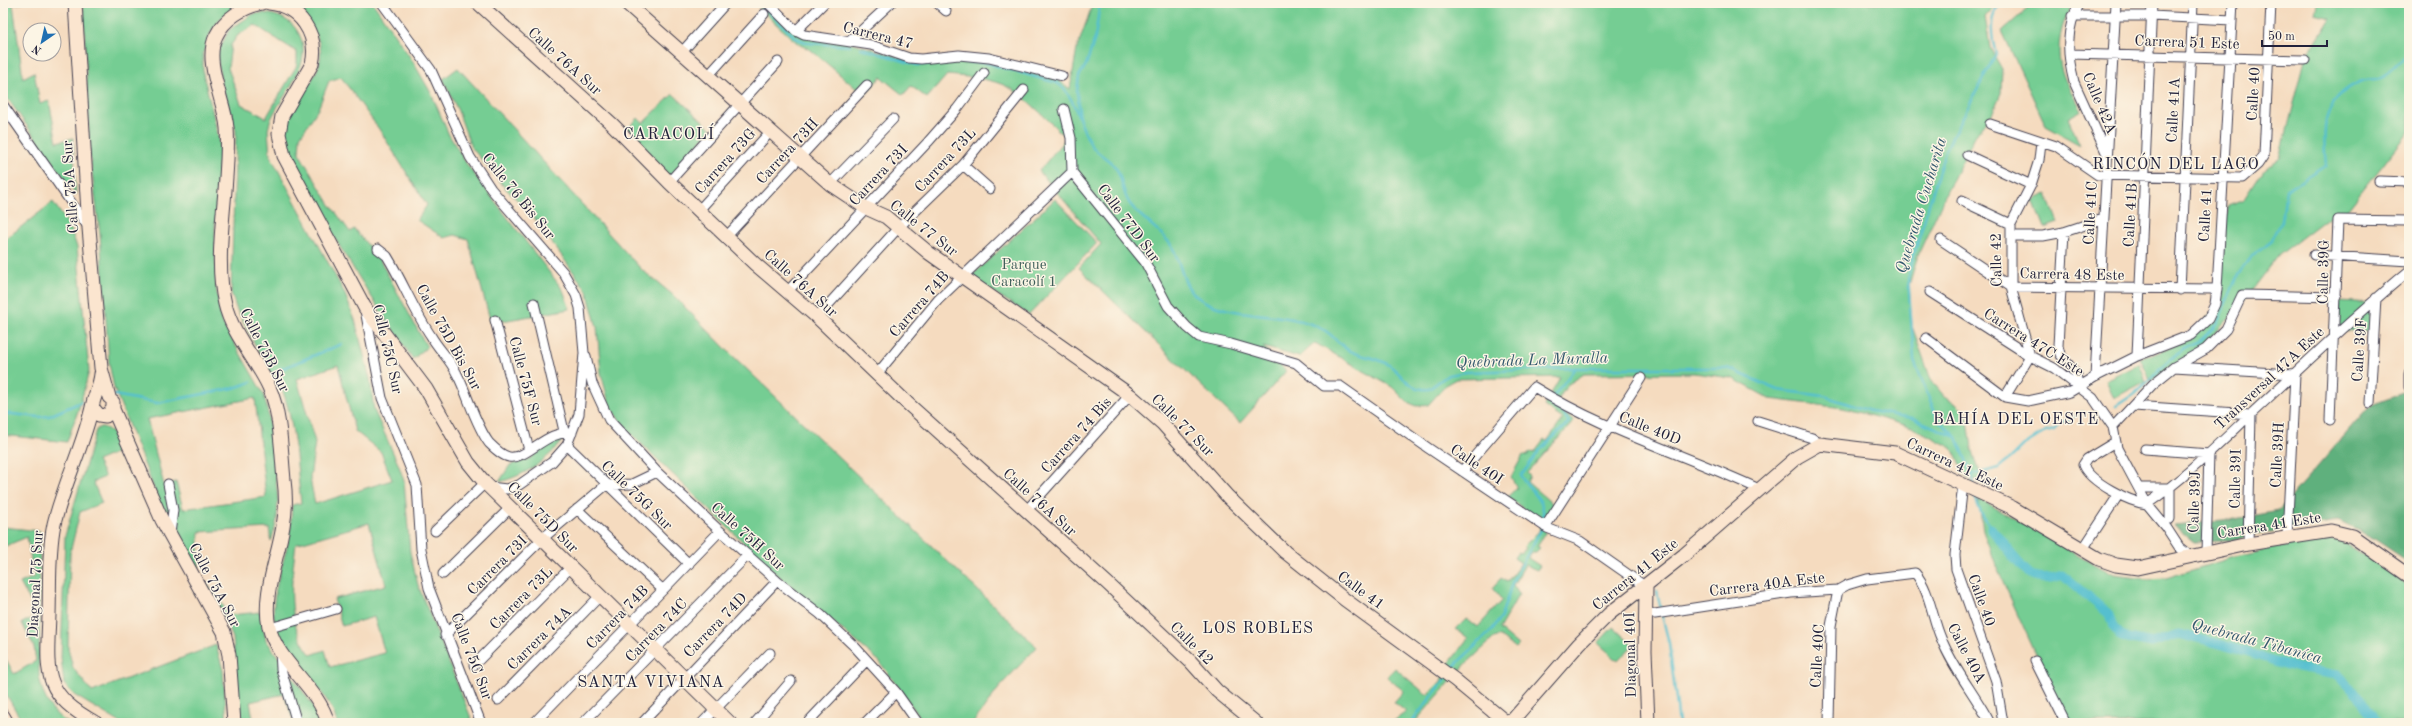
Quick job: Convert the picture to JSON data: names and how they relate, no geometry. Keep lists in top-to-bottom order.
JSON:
{
  "streets": {
    "street": [
      "Carrera 47",
      "Carrera 51 Este",
      "Calle 76A Sur",
      "Calle 40",
      "Calle 42A",
      "Calle 41A",
      "Carrera 73H",
      "Carrera 73L",
      "Carrera 73G",
      "Carrera 73I",
      "Calle 75A Sur",
      "Calle 76 Bis Sur",
      "Calle 41C",
      "Calle 41B",
      "Calle 41",
      "Calle 77D Sur",
      "Calle 77 Sur",
      "Calle 42",
      "Calle 39G",
      "Carrera 48 Este",
      "Carrera 74B",
      "Calle 75D Bis Sur",
      "Carrera 47C Este",
      "Calle 75C Sur",
      "Calle 75B Sur",
      "Calle 39F",
      "Transversal 47A Este",
      "Calle 75F Sur",
      "Calle 40D",
      "Carrera 74 Bis",
      "Calle 39H",
      "Calle 40I",
      "Carrera 41 Este",
      "Calle 39I",
      "Calle 75G Sur",
      "Calle 39J",
      "Calle 75D Sur",
      "Calle 75H Sur",
      "Diagonal 75 Sur",
      "Carrera 40A Este",
      "Carrera 74D",
      "Carrera 74C",
      "Carrera 74A",
      "Calle 40A",
      "Diagonal 40I",
      "Calle 40C"
    ]
  },
  "crossings": [
    ["Carrera 51 Este", "Calle 40"],
    ["Carrera 51 Este", "Calle 42A"],
    ["Carrera 51 Este", "Calle 41A"],
    ["Carrera 51 Este", "Calle 41C"],
    ["Carrera 51 Este", "Calle 41B"],
    ["Carrera 51 Este", "Calle 41"],
    ["Calle 76A Sur", "Carrera 73H"],
    ["Calle 76A Sur", "Carrera 73L"],
    ["Calle 76A Sur", "Carrera 73G"],
    ["Calle 76A Sur", "Carrera 73I"],
    ["Calle 76A Sur", "Calle 42"],
    ["Calle 76A Sur", "Carrera 74B"],
    ["Calle 76A Sur", "Carrera 74 Bis"],
    ["Calle 40", "Calle 41"],
    ["Calle 40", "Carrera 41 Este"],
    ["Calle 42A", "Calle 41C"],
    ["Calle 41A", "Carrera 48 Este"],
    ["Carrera 73H", "Calle 77 Sur"],
    ["Carrera 73L", "Calle 77 Sur"],
    ["Carrera 73L", "Calle 75D Sur"],
    ["Carrera 73G", "Calle 77 Sur"],
    ["Carrera 73I", "Calle 77 Sur"],
    ["Carrera 73I", "Calle 75C Sur"],
    ["Carrera 73I", "Calle 75G Sur"],
    ["Carrera 73I", "Calle 75D Sur"],
    ["Calle 75A Sur", "Diagonal 75 Sur"],
    ["Calle 76 Bis Sur", "Calle 75H Sur"],
    ["Calle 41C", "Carrera 48 Este"],
    ["Calle 41B", "Calle 41"],
    ["Calle 41B", "Carrera 48 Este"],
    ["Calle 41", "Calle 77 Sur"],
    ["Calle 41", "Carrera 48 Este"],
    ["Calle 41", "Carrera 41 Este"],
    ["Calle 77D Sur", "Carrera 74B"],
    ["Calle 77D Sur", "Calle 40I"],
    ["Calle 77 Sur", "Carrera 74B"],
    ["Calle 77 Sur", "Carrera 74 Bis"],
    ["Calle 42", "Carrera 48 Este"],
    ["Calle 42", "Carrera 47C Este"],
    ["Calle 39G", "Transversal 47A Este"],
    ["Carrera 74B", "Calle 75G Sur"],
    ["Carrera 74B", "Calle 75D Sur"],
    ["Carrera 74B", "Calle 75H Sur"],
    ["Calle 75D Bis Sur", "Calle 75F Sur"],
    ["Calle 75C Sur", "Calle 75D Sur"],
    ["Calle 39F", "Transversal 47A Este"],
    ["Transversal 47A Este", "Calle 39H"],
    ["Transversal 47A Este", "Calle 39I"],
    ["Transversal 47A Este", "Calle 39J"],
    ["Calle 40D", "Calle 40I"],
    ["Calle 40D", "Carrera 41 Este"],
    ["Calle 39H", "Carrera 41 Este"],
    ["Calle 40I", "Carrera 41 Este"],
    ["Calle 40I", "Diagonal 40I"],
    ["Carrera 41 Este", "Calle 39I"],
    ["Carrera 41 Este", "Calle 39J"],
    ["Carrera 41 Este", "Diagonal 40I"],
    ["Calle 75D Sur", "Carrera 74D"],
    ["Calle 75D Sur", "Carrera 74C"],
    ["Calle 75D Sur", "Carrera 74A"],
    ["Calle 75H Sur", "Carrera 74D"],
    ["Calle 75H Sur", "Carrera 74C"],
    ["Carrera 40A Este", "Calle 40A"],
    ["Carrera 40A Este", "Diagonal 40I"],
    ["Carrera 40A Este", "Calle 40C"]
  ],
  "districts": [
    "CARACOLÍ",
    "RINCÓN DEL LAGO",
    "BAHÍA DEL OESTE",
    "LOS ROBLES",
    "SANTA VIVIANA"
  ],
  "water": ["Quebrada Cucharita", "Quebrada La Muralla", "Quebrada Tibaníca"],
  "parks": ["Parque Caracolí 1"],
  "scale_bar": "50 m",
  "north": "bottom left"
}
